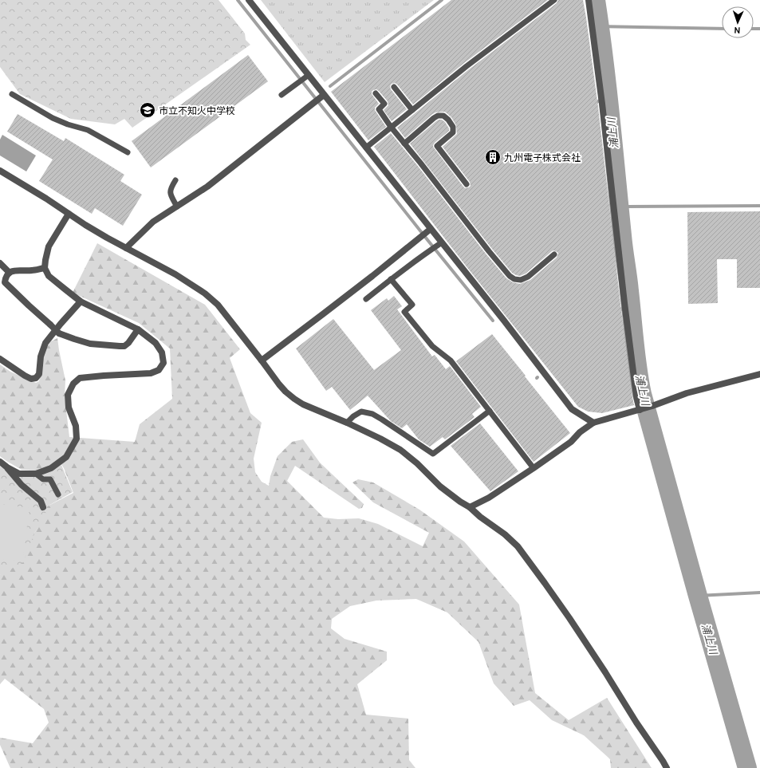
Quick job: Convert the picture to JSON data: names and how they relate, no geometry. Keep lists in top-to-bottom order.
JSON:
{
  "water": ["浦上川"],
  "places": {
    "school or university": ["市立不知火中学校"],
    "building": ["九州電子株式会社"]
  },
  "north": "bottom"
}
